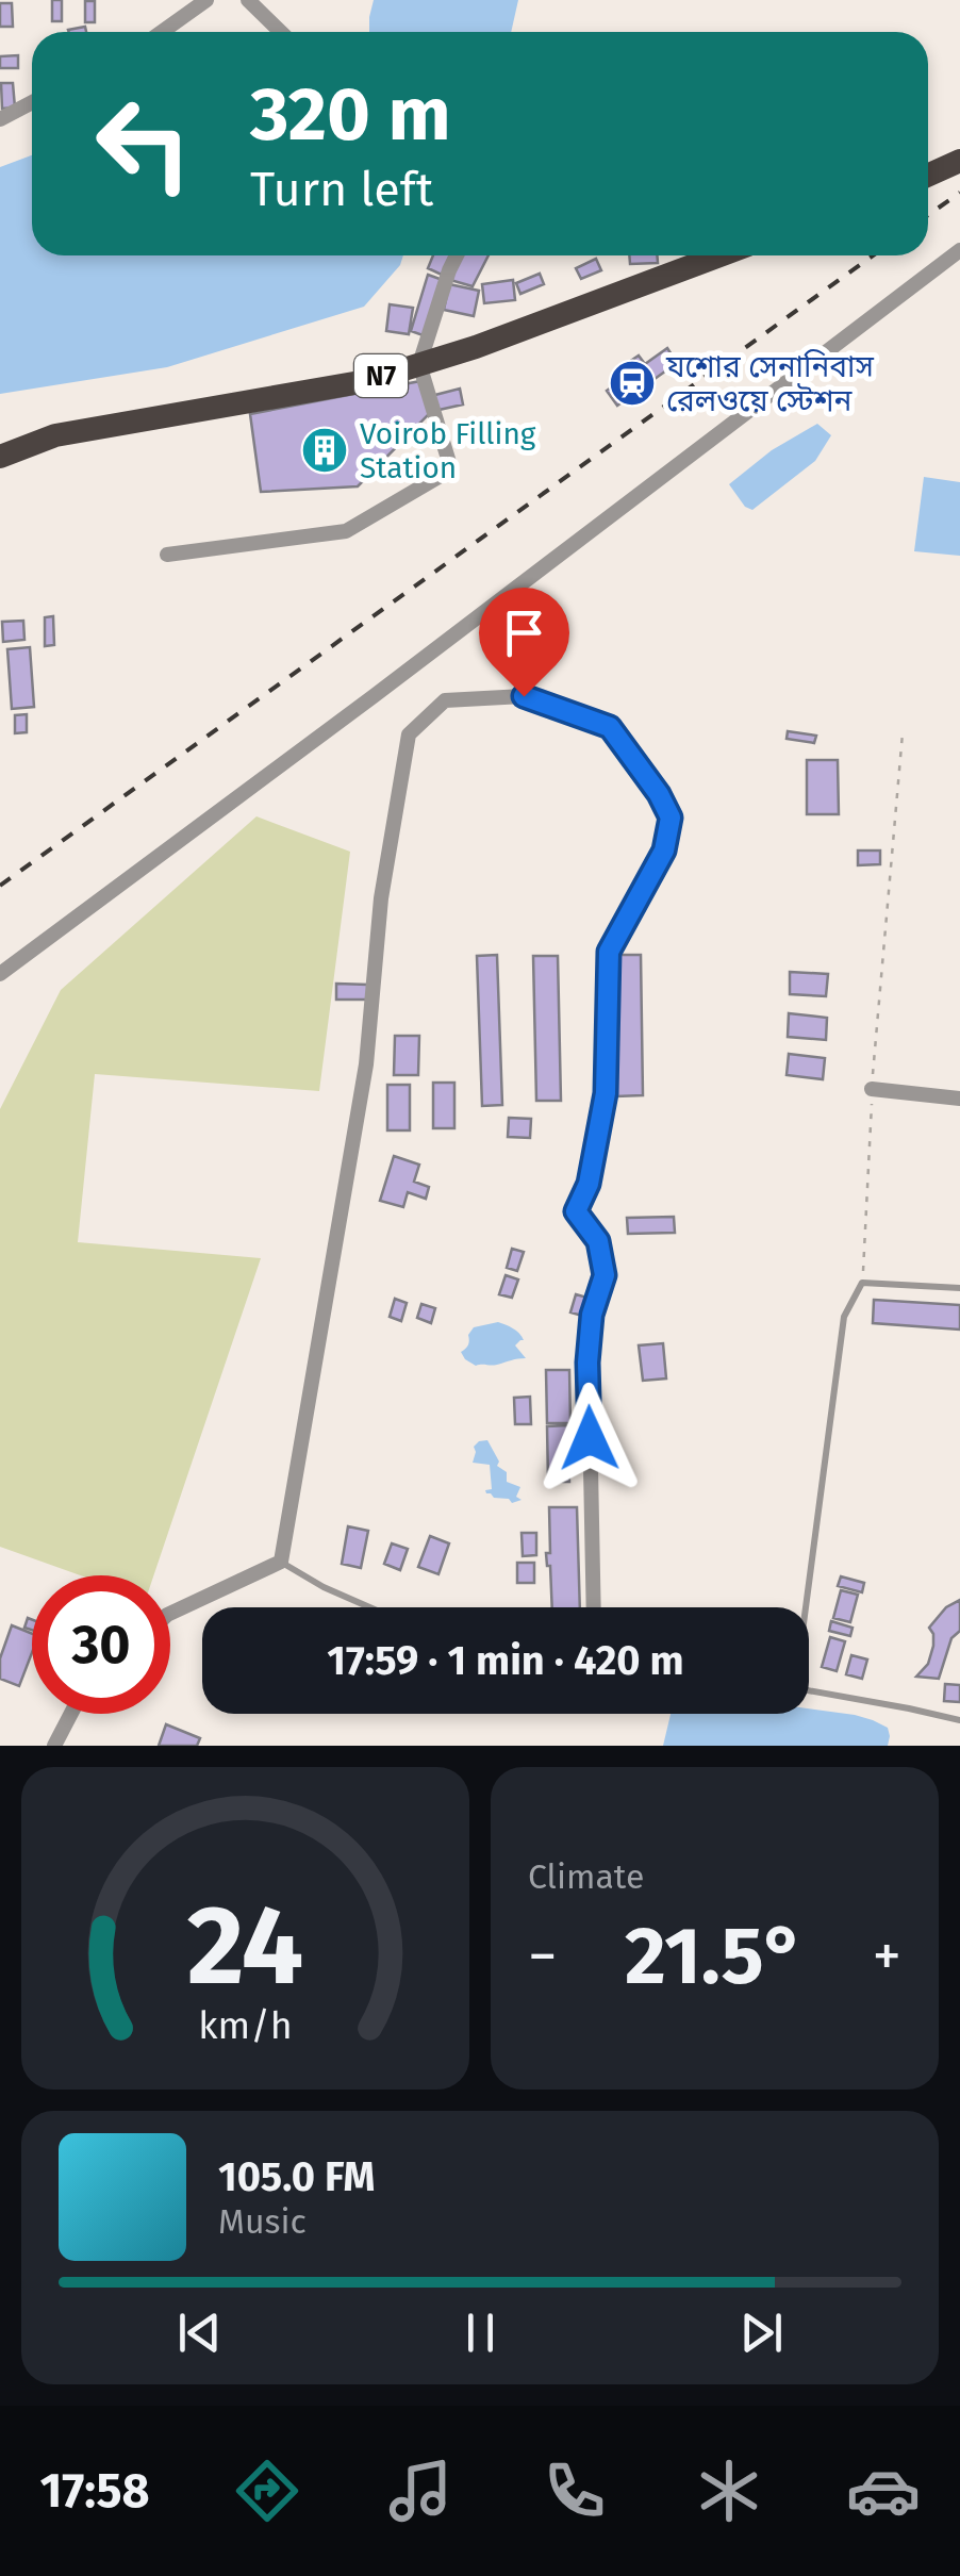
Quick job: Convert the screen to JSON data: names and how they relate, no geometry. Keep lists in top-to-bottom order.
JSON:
{
  "streets": {
    "highway": ["N7"]
  },
  "places": {
    "station": ["যশোর সেনানিবাস রেলওয়ে স্টেশন"],
    "building": ["Voirob Filling Station"]
  },
  "page": {
    "turn": ["320 m", "Turn left"],
    "limit": "30",
    "trip": "17:59 · 1 min · 420 m",
    "tile": "Climate",
    "heat": ["−", "21.5°", "+"],
    "song": ["105.0 FM", "Music"],
    "tabs": "17:58",
    "gauge": ["24", "km/h"]
  }
}
